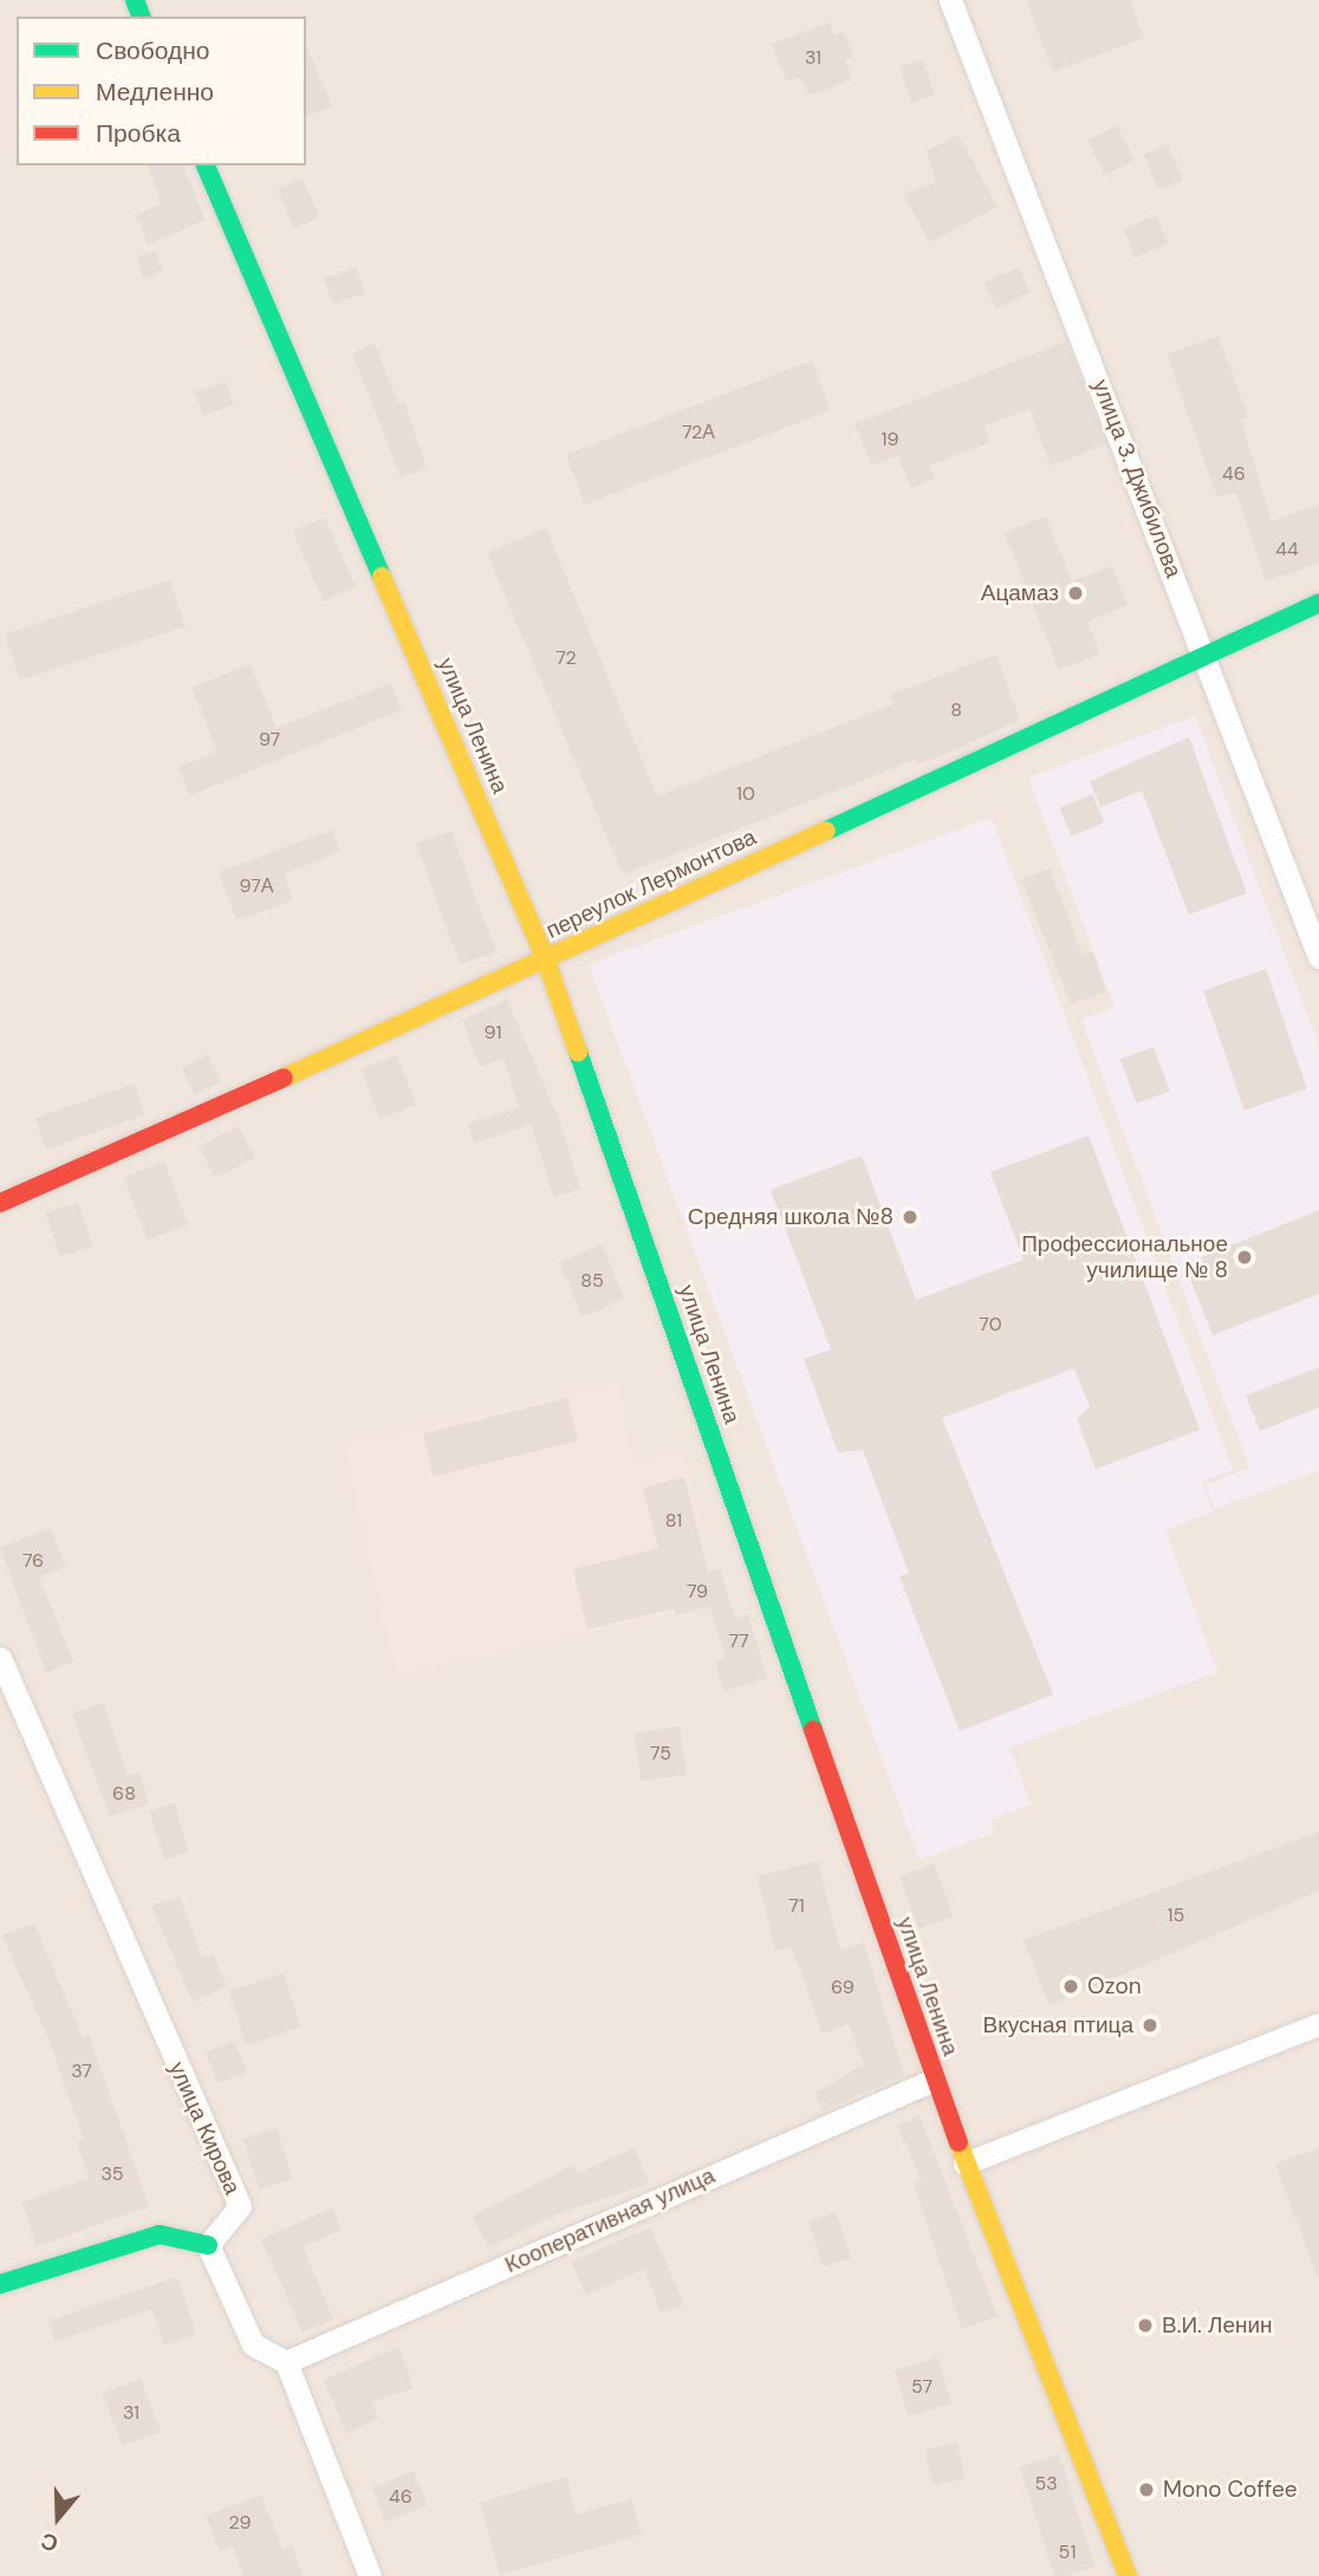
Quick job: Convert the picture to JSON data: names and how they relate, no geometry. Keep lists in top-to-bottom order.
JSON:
{
  "streets": {
    "street": [
      "улица З. Джибилова",
      "улица Ленина",
      "переулок Лермонтова",
      "улица Кирова",
      "Кооперативная улица"
    ]
  },
  "crossings": [
    ["улица З. Джибилова", "переулок Лермонтова"],
    ["улица Ленина", "переулок Лермонтова"],
    ["улица Ленина", "Кооперативная улица"]
  ],
  "places": [
    "Ацамаз",
    "Средняя школа №8",
    "Профессиональное училище № 8",
    "Ozon",
    "Вкусная птица",
    "В.И. Ленин",
    "Mono Coffee"
  ],
  "house_numbers": [
    "31",
    "72А",
    "19",
    "46",
    "44",
    "72",
    "8",
    "97",
    "10",
    "97А",
    "91",
    "85",
    "70",
    "81",
    "76",
    "79",
    "77",
    "75",
    "68",
    "71",
    "15",
    "69",
    "37",
    "35",
    "57",
    "31",
    "53",
    "46",
    "29",
    "51"
  ],
  "legend": ["Свободно", "Медленно", "Пробка"],
  "north": "bottom"
}
